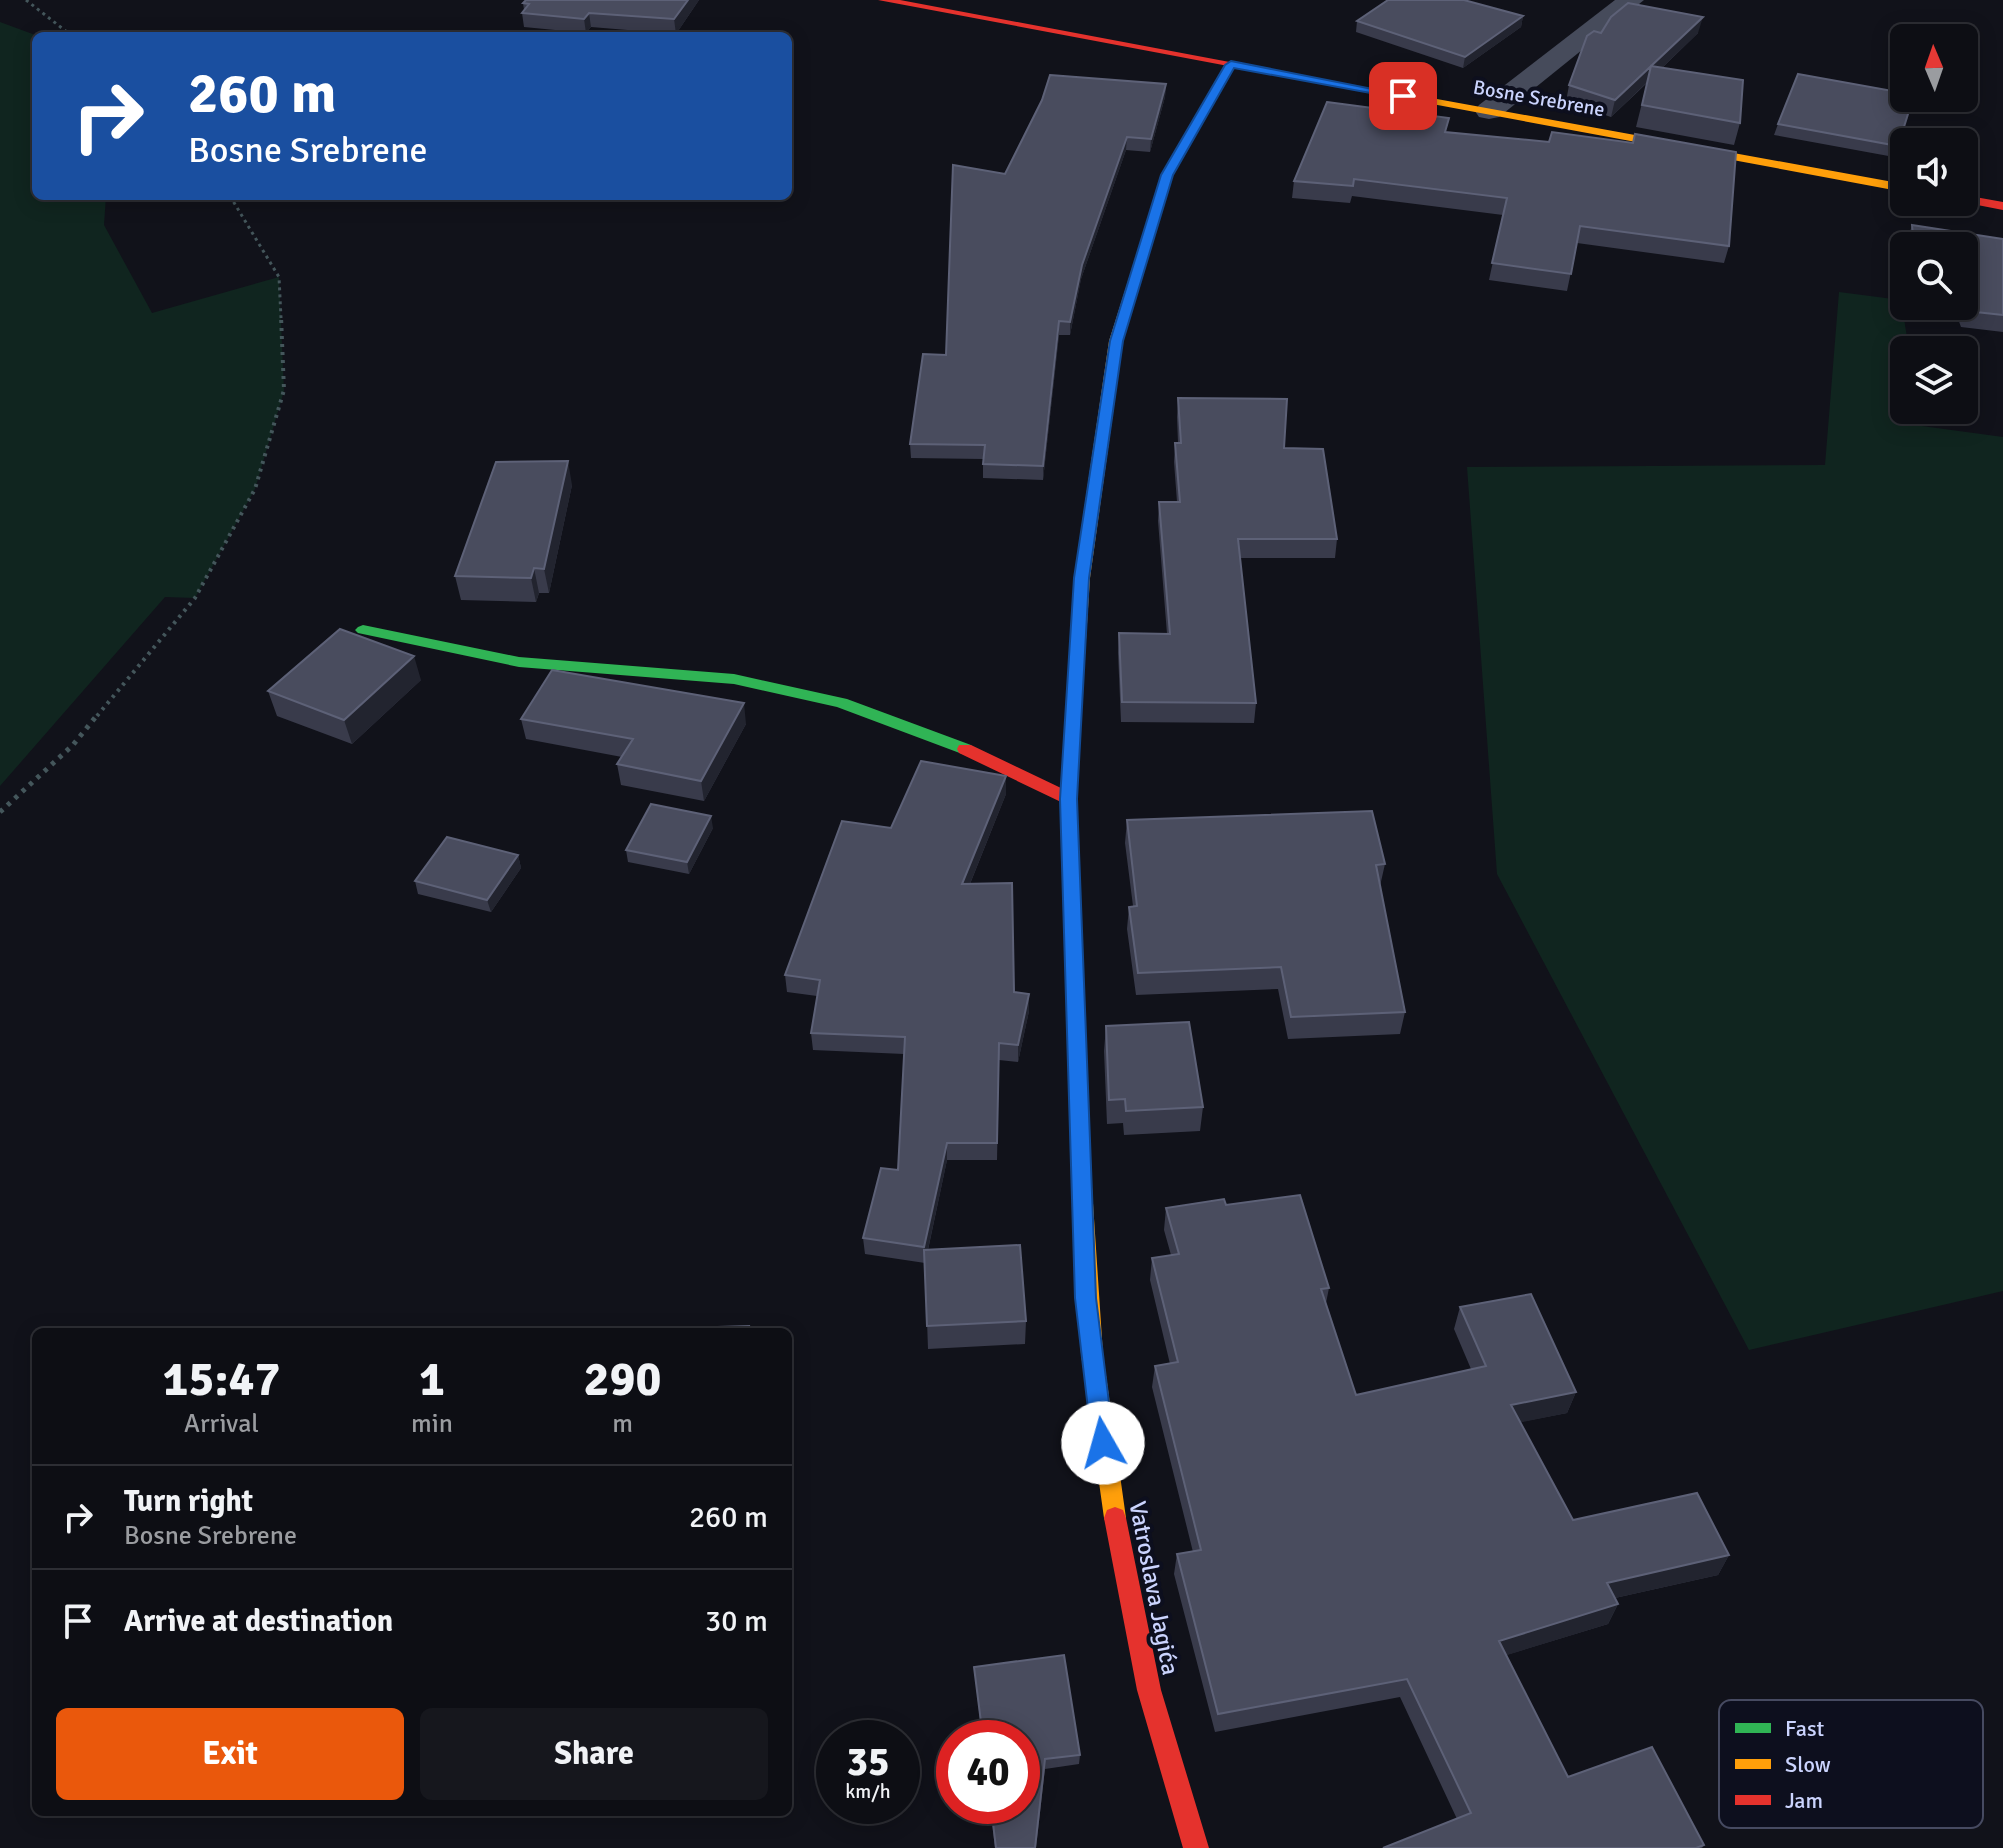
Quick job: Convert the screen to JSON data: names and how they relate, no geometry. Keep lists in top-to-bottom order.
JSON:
{
  "streets": {
    "street": ["Bosne Srebrene", "Vatroslava Jagića"]
  },
  "crossings": [
    ["Bosne Srebrene", "Vatroslava Jagića"]
  ],
  "legend": ["Fast", "Slow", "Jam"],
  "north": "top",
  "page": {
    "turn": ["260 m", "Bosne Srebrene"],
    "eta": [
      "15:47",
      "Arrival",
      "1",
      "min",
      "290",
      "m"
    ],
    "list": [
      {
        "name": "Turn right",
        "note": "Bosne Srebrene",
        "value": "260 m"
      },
      {
        "name": "Arrive at destination",
        "value": "30 m"
      }
    ],
    "buttons": ["Exit", "Share"],
    "speed": "35 km/h",
    "limit": "40"
  }
}
